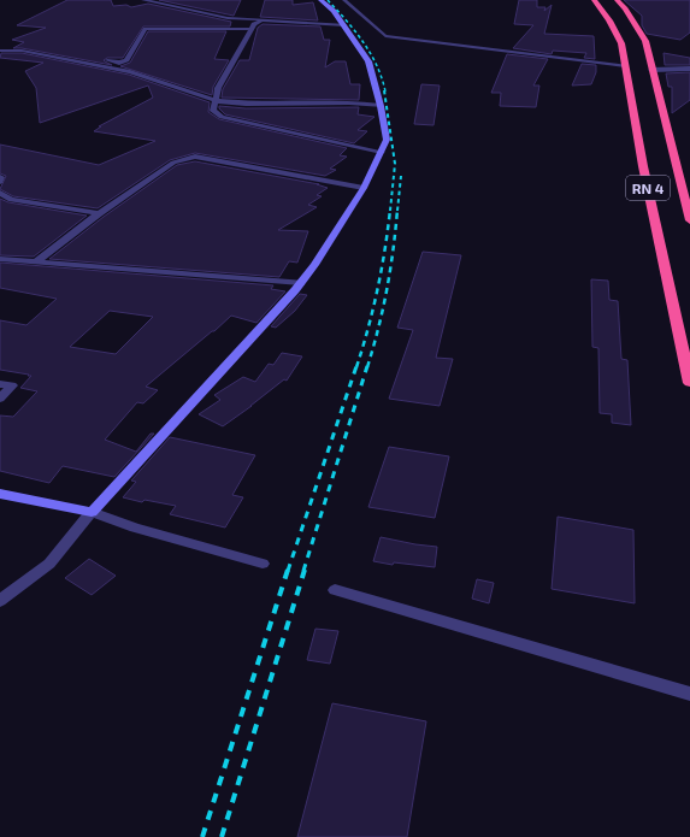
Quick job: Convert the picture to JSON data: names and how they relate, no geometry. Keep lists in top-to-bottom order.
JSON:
{
  "streets": {
    "highway": ["RN 4"]
  }
}
